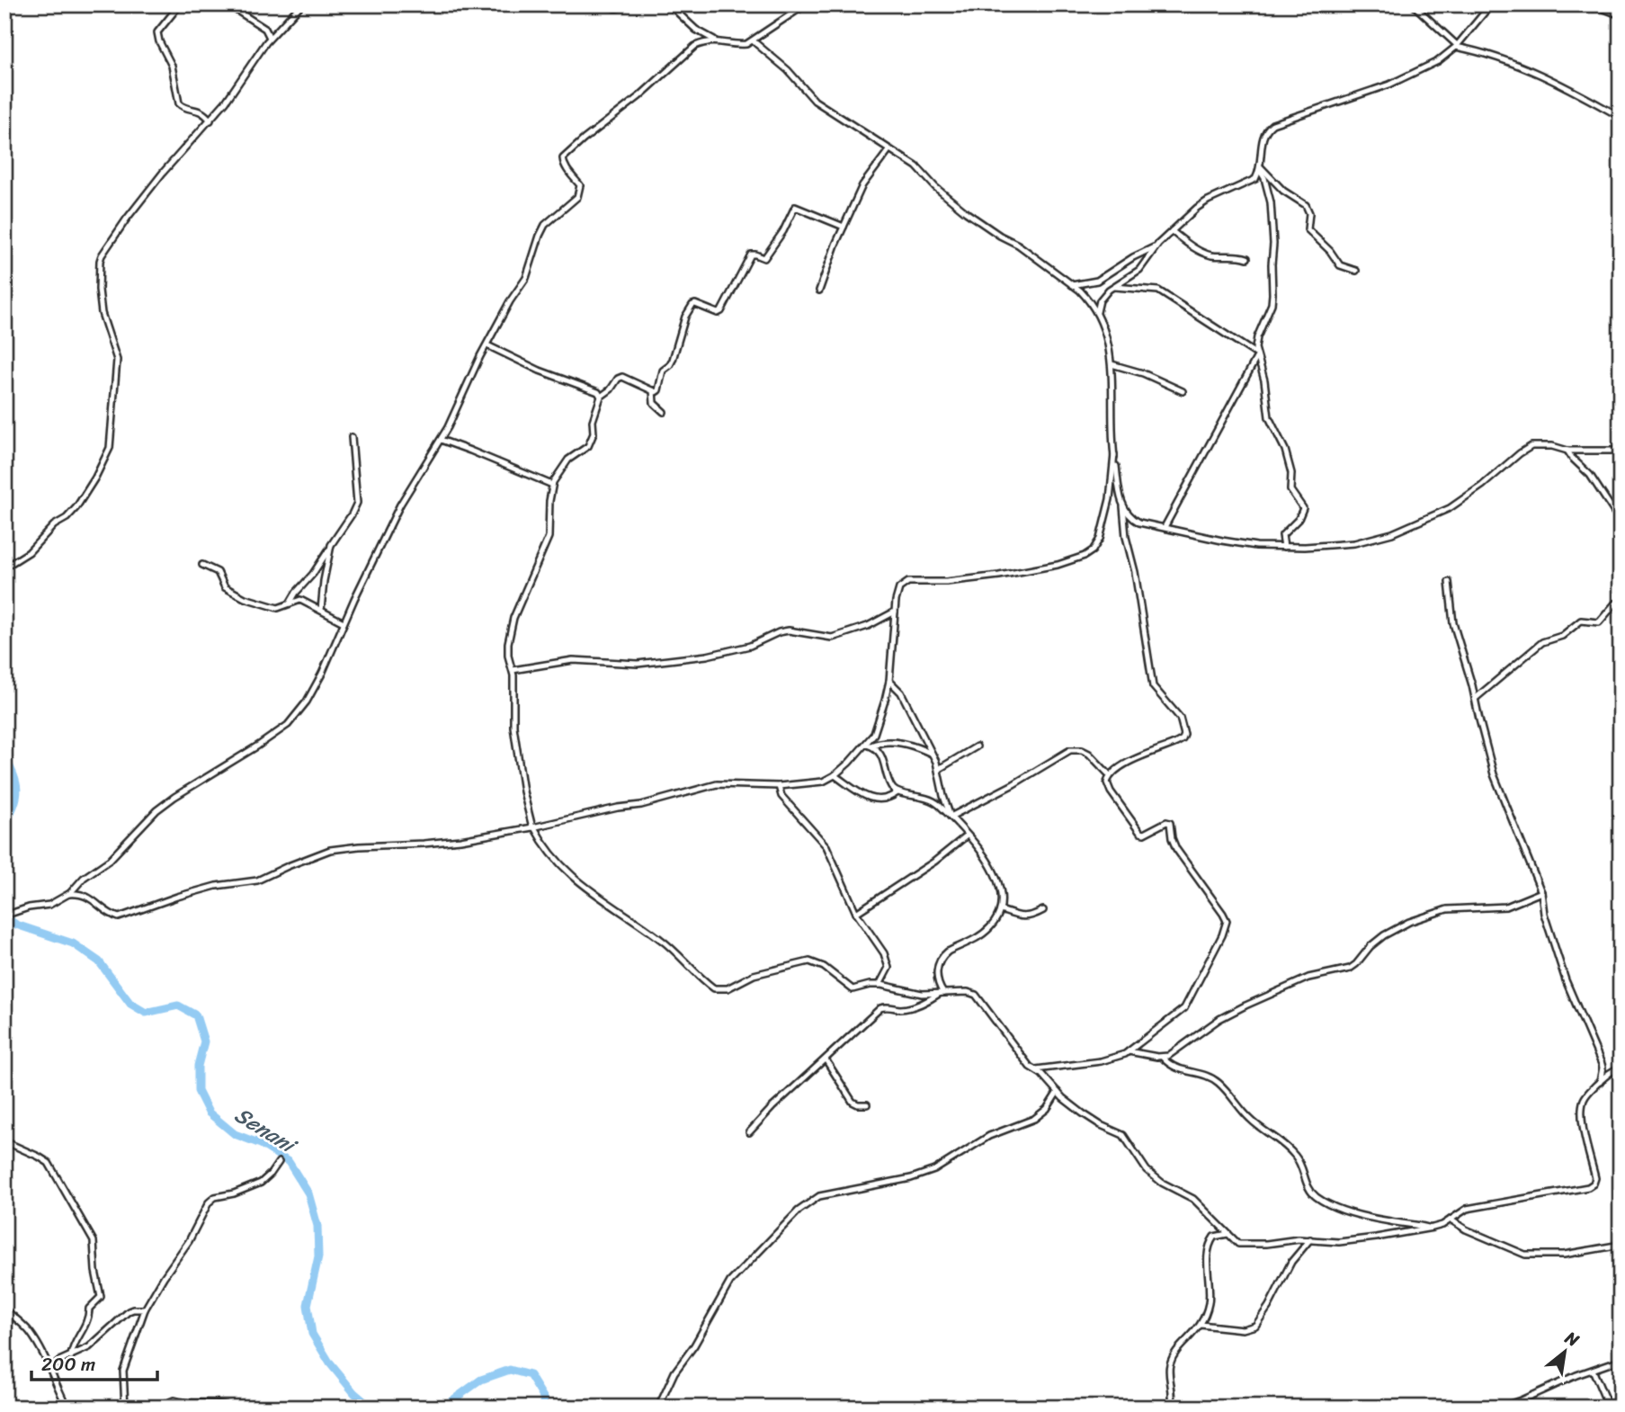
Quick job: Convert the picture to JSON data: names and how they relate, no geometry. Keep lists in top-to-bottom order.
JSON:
{
  "water": ["Senani"],
  "scale_bar": "200 m",
  "north": "top right"
}
